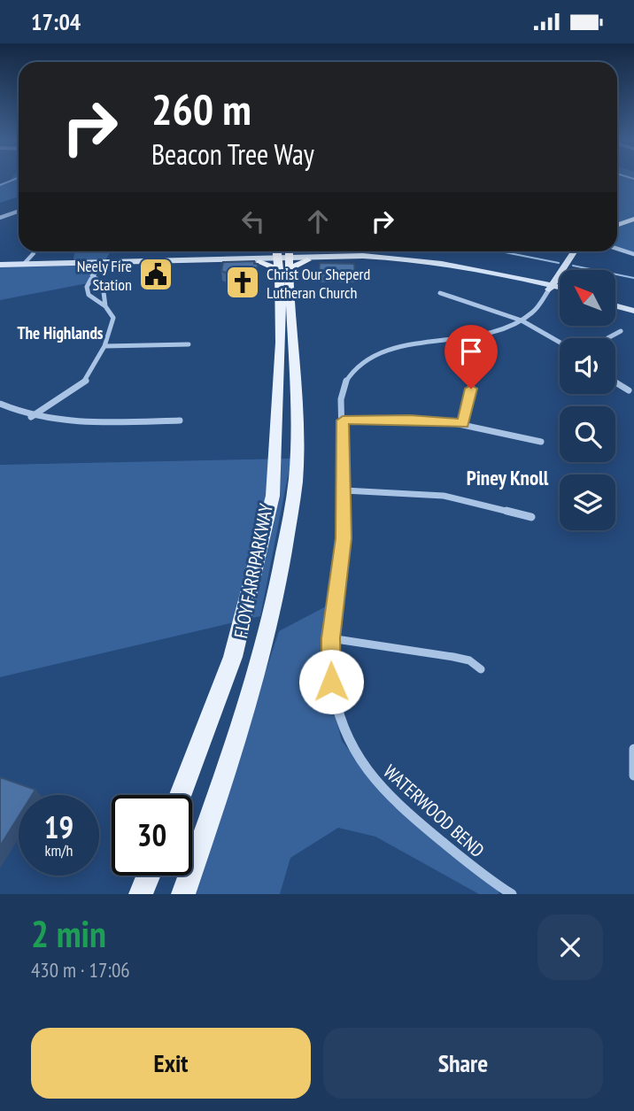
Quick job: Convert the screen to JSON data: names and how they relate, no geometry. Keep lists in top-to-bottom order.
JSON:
{
  "streets": {
    "main road": ["FLOY FARR PARKWAY"],
    "street": ["WATERWOOD BEND"]
  },
  "districts": ["The Highlands", "Piney Knoll"],
  "places": {
    "public building": ["Neely Fire Station"],
    "church": ["Christ Our Sheperd Lutheran Church"]
  },
  "north": "top left",
  "page": {
    "status": "17:04",
    "turn": ["260 m", "Beacon Tree Way"],
    "speed": "19 km/h",
    "limit": "30",
    "heading": ["2 min", "430 m · 17:06"],
    "buttons": ["Exit", "Share"]
  }
}
